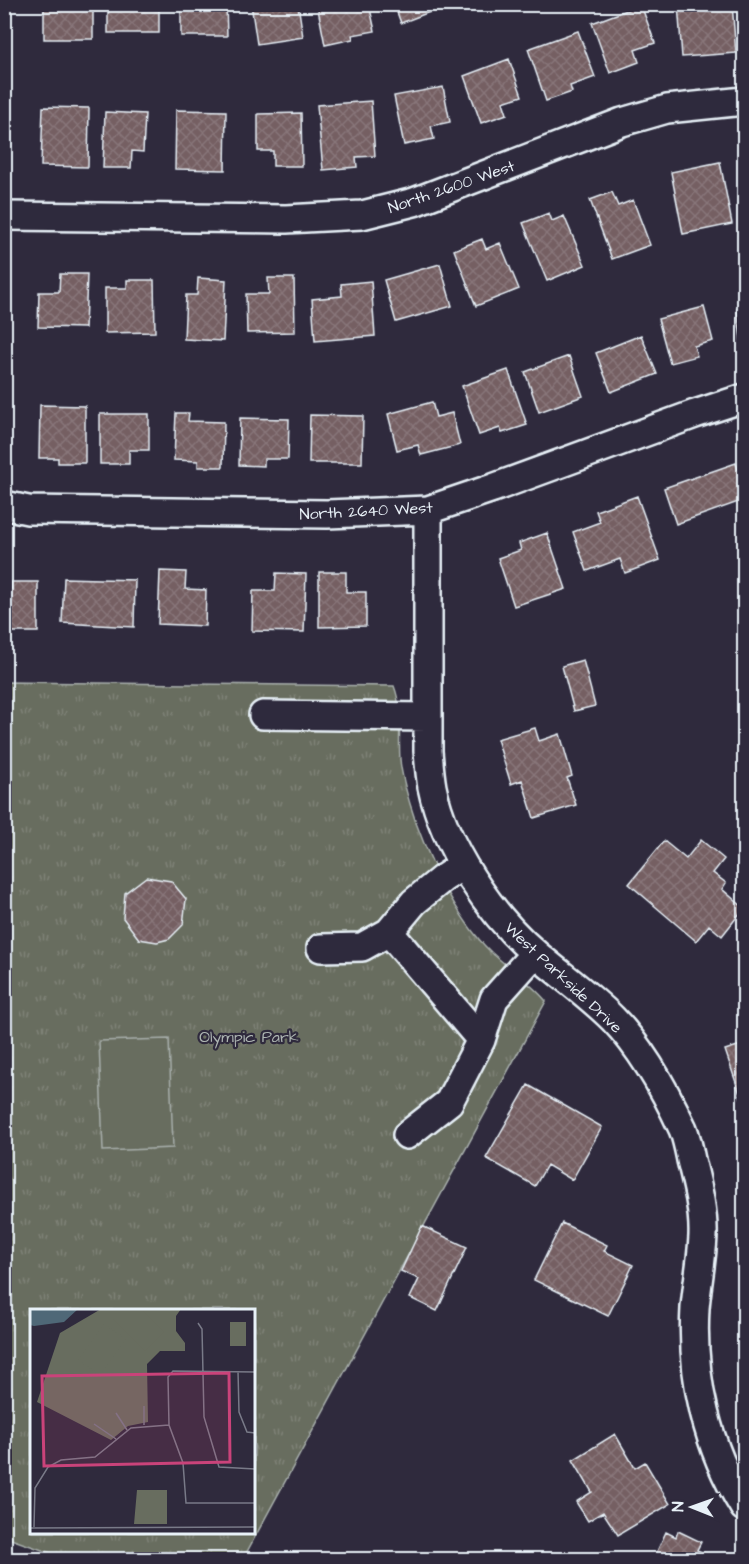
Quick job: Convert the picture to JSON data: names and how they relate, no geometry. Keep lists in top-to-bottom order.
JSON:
{
  "streets": {
    "street": ["North 2600 West", "North 2640 West", "West Parkside Drive"]
  },
  "crossings": [
    ["North 2640 West", "West Parkside Drive"]
  ],
  "parks": ["Olympic Park"],
  "north": "left"
}
